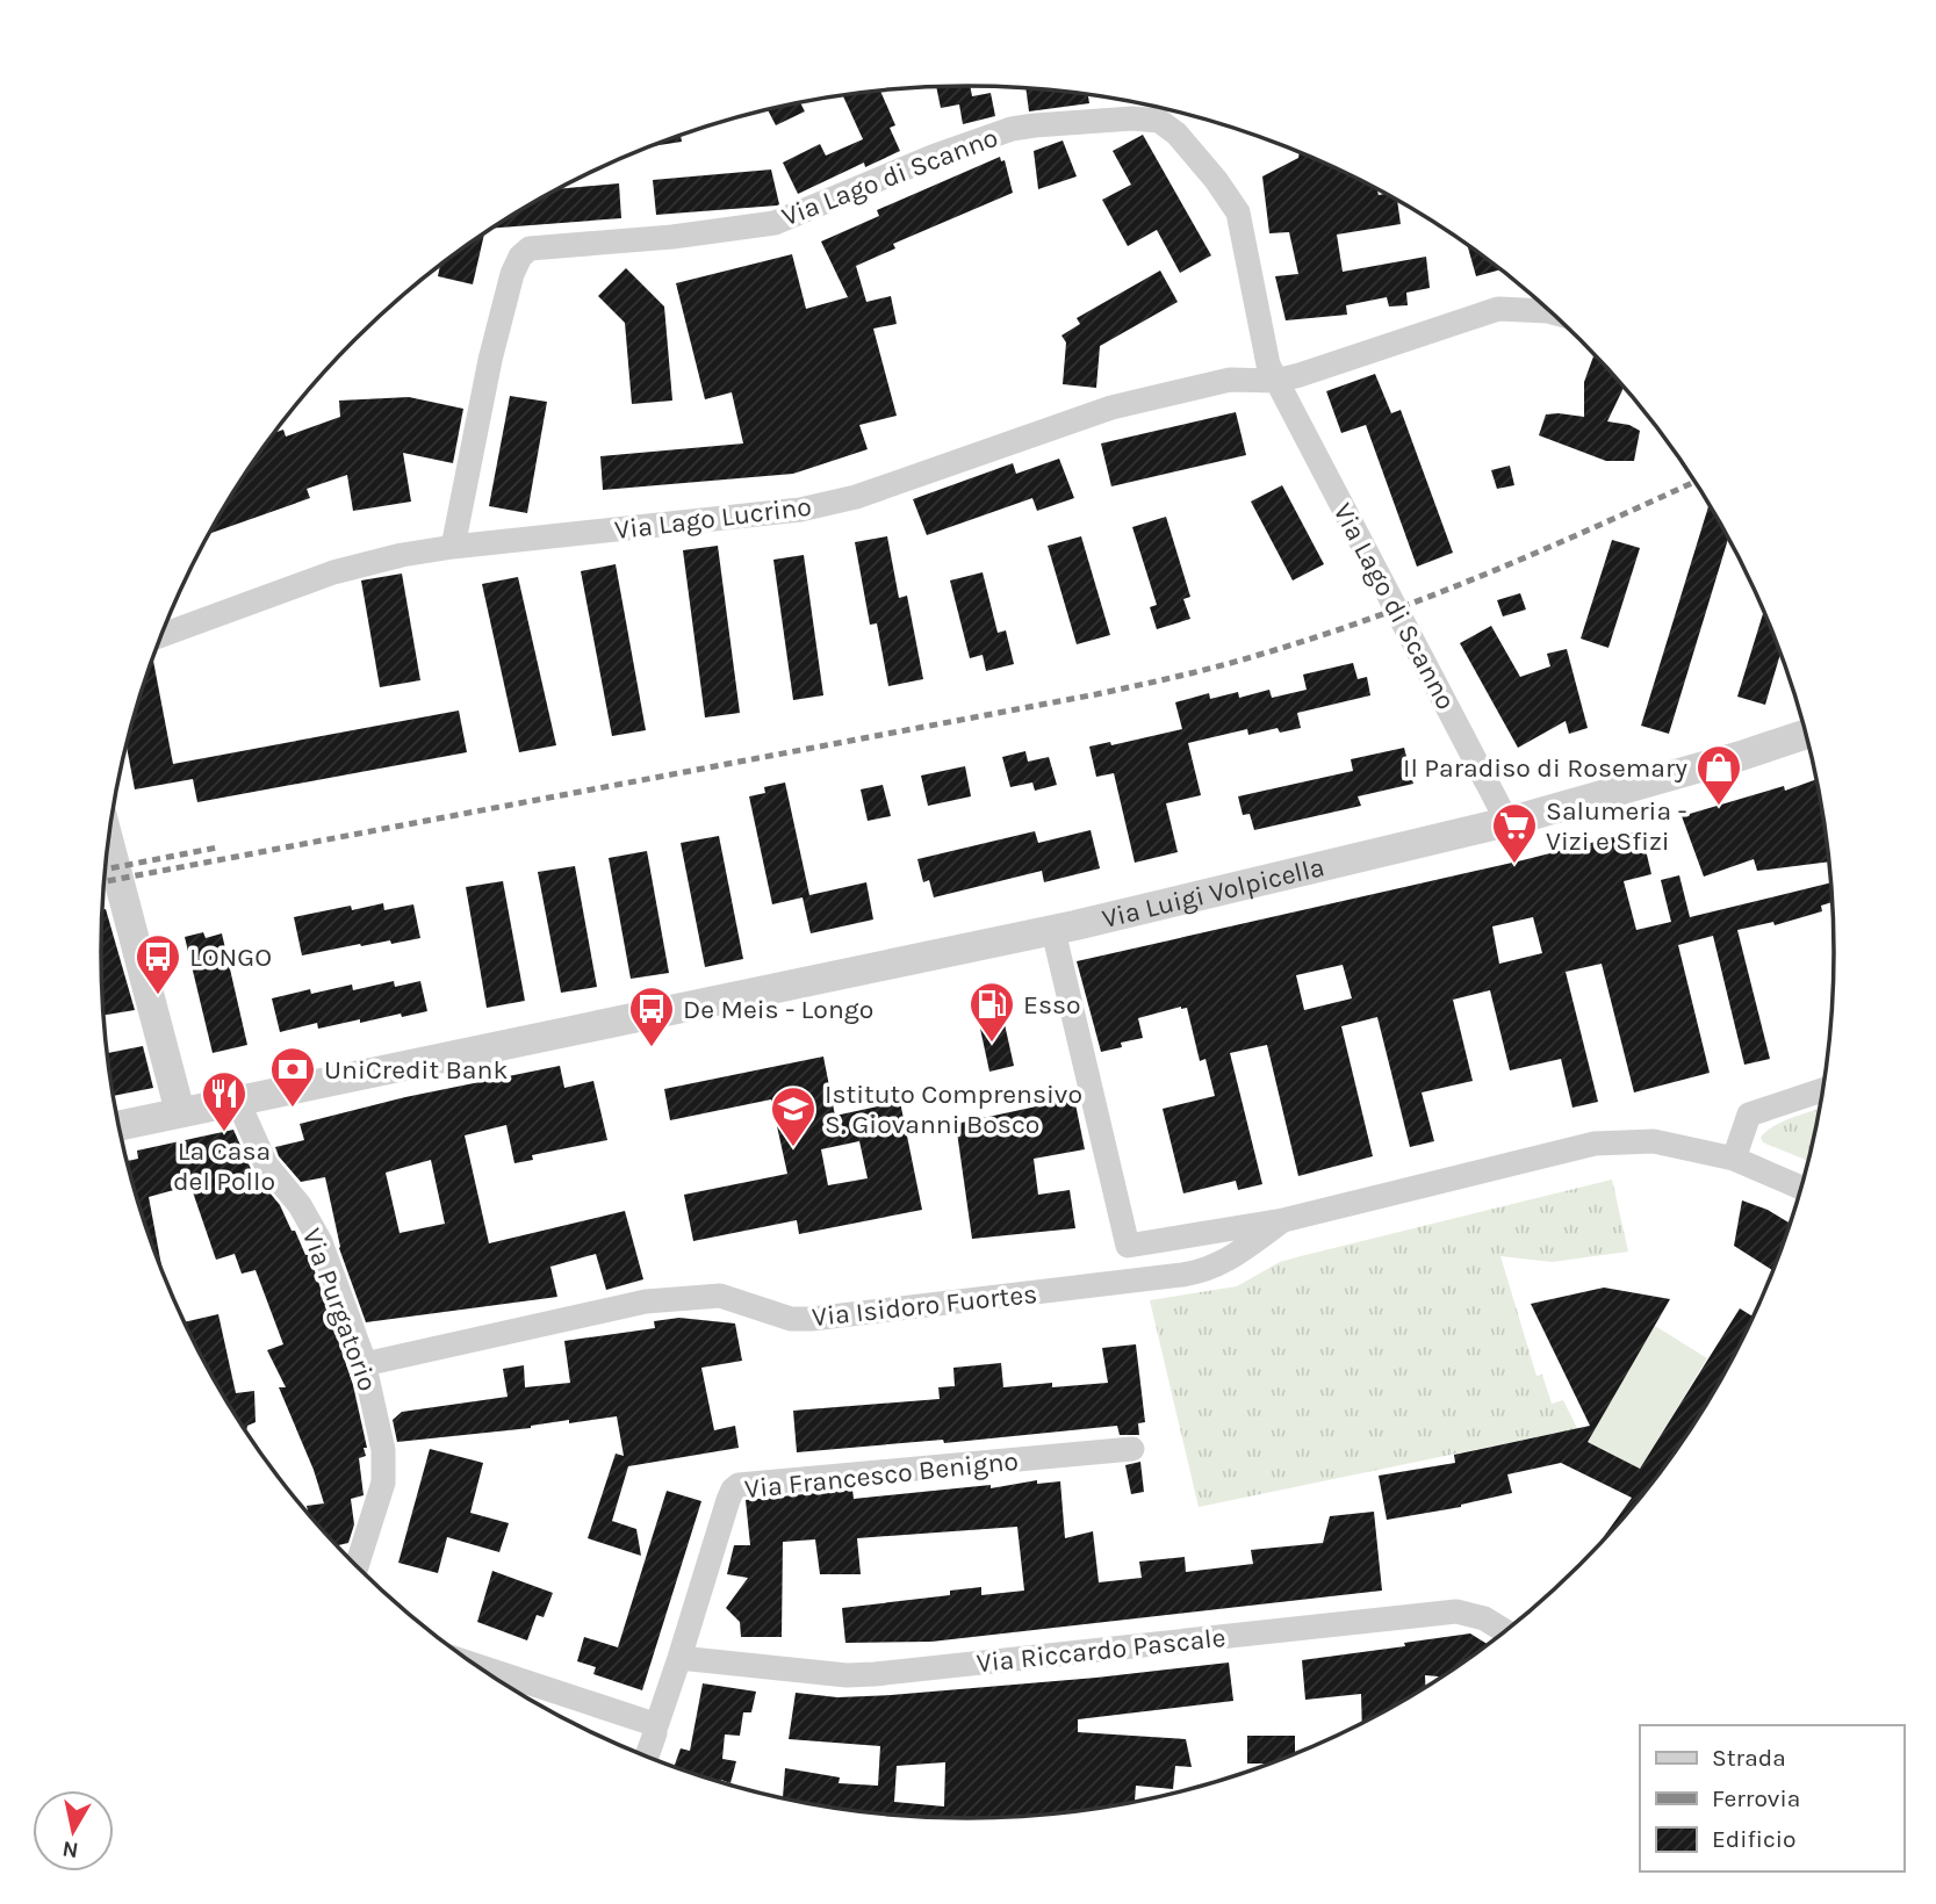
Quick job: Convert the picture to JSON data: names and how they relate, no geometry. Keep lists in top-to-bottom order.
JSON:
{
  "streets": {
    "street": [
      "Via Lago di Scanno",
      "Via Lago Lucrino",
      "Via Luigi Volpicella",
      "Via Isidoro Fuortes",
      "Via Purgatorio",
      "Via Francesco Benigno",
      "Via Riccardo Pascale"
    ]
  },
  "crossings": [
    ["Via Lago di Scanno", "Via Lago Lucrino"],
    ["Via Lago di Scanno", "Via Luigi Volpicella"],
    ["Via Luigi Volpicella", "Via Isidoro Fuortes"],
    ["Via Luigi Volpicella", "Via Purgatorio"],
    ["Via Isidoro Fuortes", "Via Purgatorio"],
    ["Via Francesco Benigno", "Via Riccardo Pascale"]
  ],
  "places": {
    "shop": ["Il Paradiso di Rosemary"],
    "supermarket": ["Salumeria - Vizi e Sfizi"],
    "bus stop": ["LONGO", "De Meis - Longo"],
    "fuel station": ["Esso"],
    "bank": ["UniCredit Bank"],
    "restaurant": ["La Casa del Pollo"],
    "school or university": ["Istituto Comprensivo S. Giovanni Bosco"]
  },
  "legend": ["Strada", "Ferrovia", "Edificio"],
  "north": "bottom"
}
